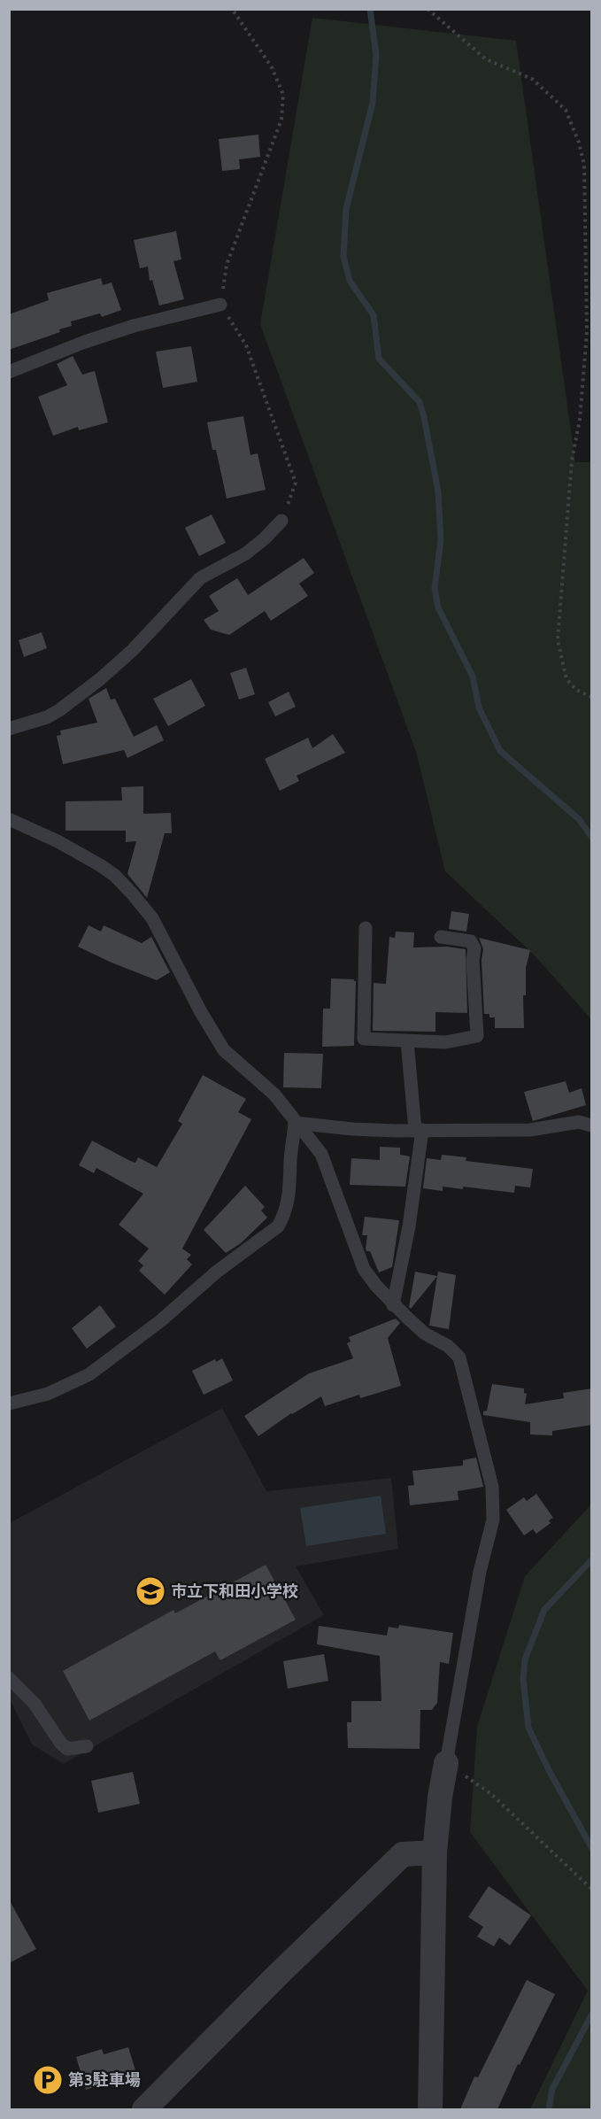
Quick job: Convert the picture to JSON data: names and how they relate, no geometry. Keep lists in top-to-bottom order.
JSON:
{
  "places": {
    "school or university": ["市立下和田小学校"],
    "parking": ["第3駐車場"]
  }
}
